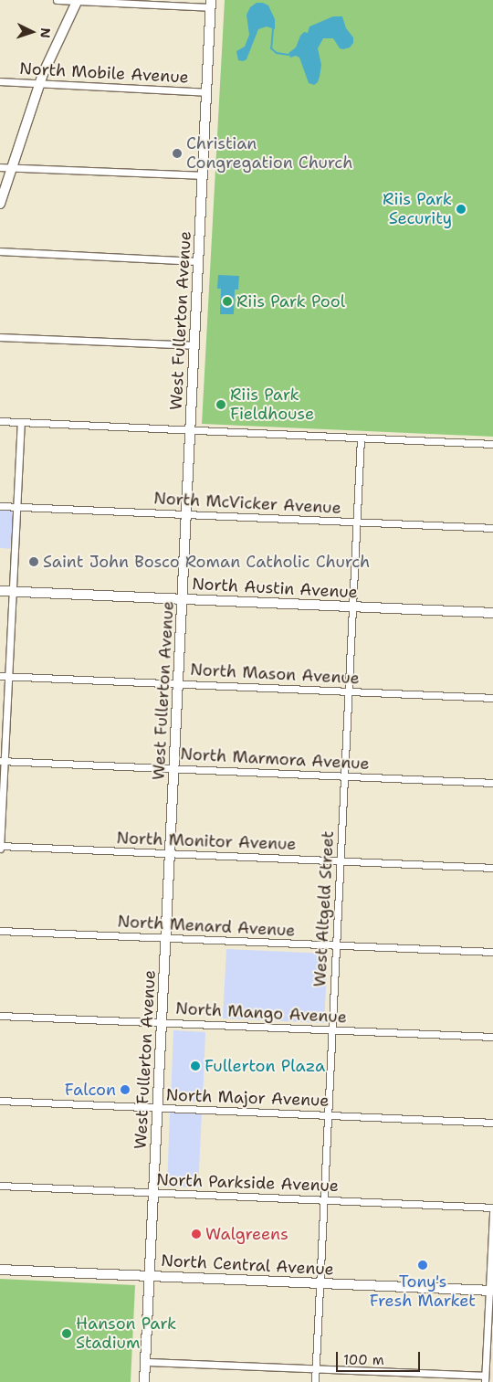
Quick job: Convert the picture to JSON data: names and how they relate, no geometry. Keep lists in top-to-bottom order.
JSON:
{
  "streets": {
    "main road": ["West Fullerton Avenue", "North Austin Avenue", "North Central Avenue"],
    "street": [
      "North Mobile Avenue",
      "North McVicker Avenue",
      "North Mason Avenue",
      "North Marmora Avenue",
      "North Monitor Avenue",
      "West Altgeld Street",
      "North Menard Avenue",
      "North Mango Avenue",
      "North Major Avenue",
      "North Parkside Avenue"
    ]
  },
  "crossings": [
    ["North Mobile Avenue", "West Fullerton Avenue"],
    ["West Fullerton Avenue", "North McVicker Avenue"],
    ["West Fullerton Avenue", "North Austin Avenue"],
    ["West Fullerton Avenue", "North Mason Avenue"],
    ["West Fullerton Avenue", "North Marmora Avenue"],
    ["West Fullerton Avenue", "North Monitor Avenue"],
    ["West Fullerton Avenue", "North Menard Avenue"],
    ["West Fullerton Avenue", "North Mango Avenue"],
    ["West Fullerton Avenue", "North Major Avenue"],
    ["West Fullerton Avenue", "North Parkside Avenue"],
    ["West Fullerton Avenue", "North Central Avenue"],
    ["North McVicker Avenue", "West Altgeld Street"],
    ["North Austin Avenue", "West Altgeld Street"],
    ["North Mason Avenue", "West Altgeld Street"],
    ["North Marmora Avenue", "West Altgeld Street"],
    ["North Monitor Avenue", "West Altgeld Street"],
    ["West Altgeld Street", "North Menard Avenue"],
    ["West Altgeld Street", "North Mango Avenue"],
    ["West Altgeld Street", "North Major Avenue"],
    ["West Altgeld Street", "North Parkside Avenue"],
    ["West Altgeld Street", "North Central Avenue"]
  ],
  "places": [
    "Christian Congregation Church",
    "Riis Park Security",
    "Riis Park Pool",
    "Riis Park Fieldhouse",
    "Saint John Bosco Roman Catholic Church",
    "Fullerton Plaza",
    "Falcon",
    "Walgreens",
    "Tony's Fresh Market",
    "Hanson Park Stadium"
  ],
  "scale_bar": "100 m",
  "north": "right"
}
